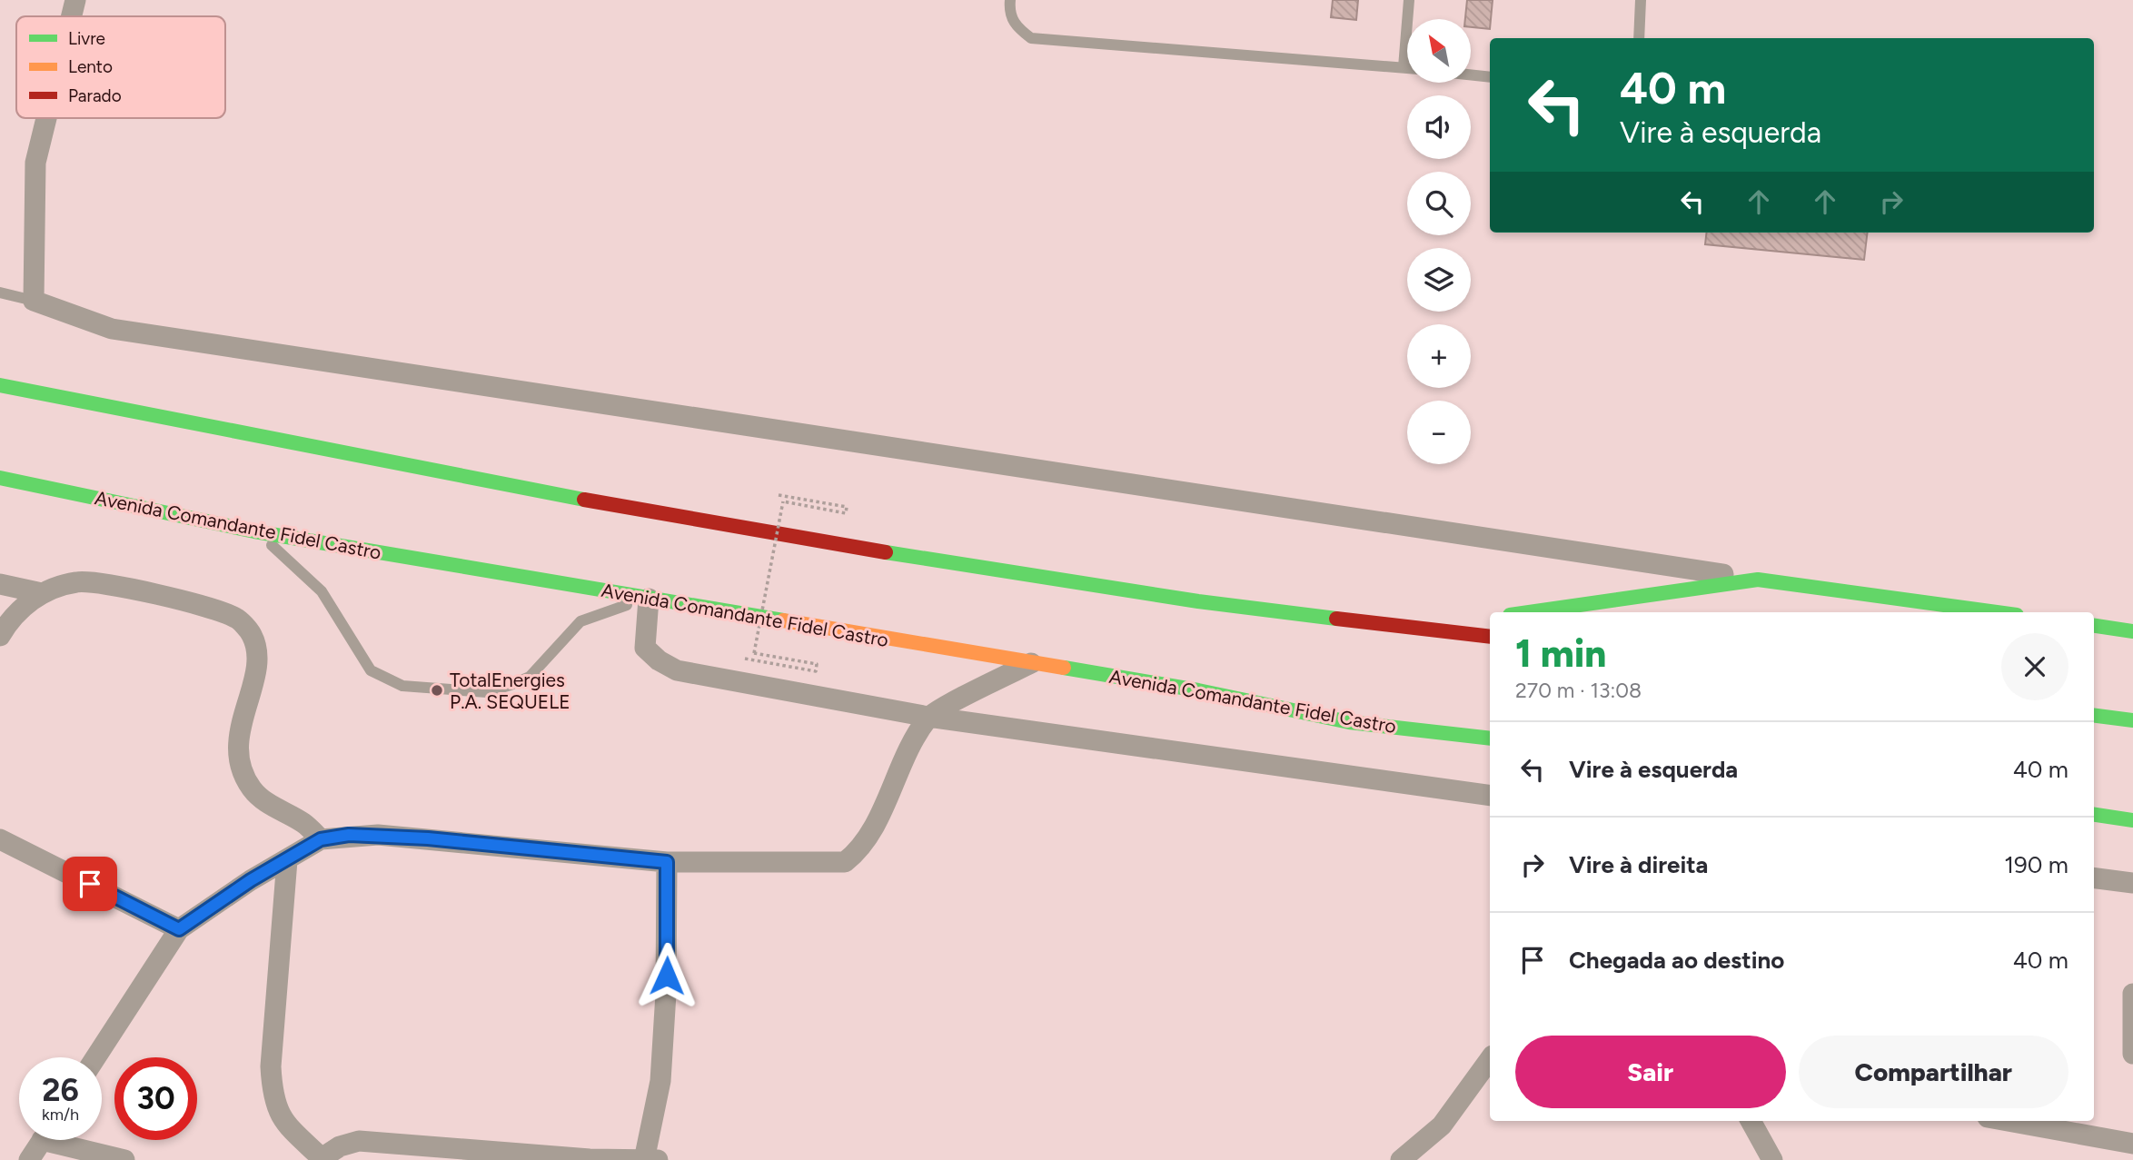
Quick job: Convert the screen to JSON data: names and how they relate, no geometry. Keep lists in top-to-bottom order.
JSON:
{
  "streets": {
    "highway": ["Avenida Comandante Fidel Castro"]
  },
  "places": ["TotalEnergies P.A. SEQUELE"],
  "legend": ["Livre", "Lento", "Parado"],
  "north": "top left",
  "page": {
    "map_buttons": ["+", "−"],
    "turn": ["40 m", "Vire à esquerda"],
    "heading": ["1 min", "270 m · 13:08"],
    "list": [
      {
        "name": "Vire à esquerda",
        "value": "40 m"
      },
      {
        "name": "Vire à direita",
        "value": "190 m"
      },
      {
        "name": "Chegada ao destino",
        "value": "40 m"
      }
    ],
    "buttons": ["Sair", "Compartilhar"],
    "speed": "26 km/h",
    "limit": "30"
  }
}
